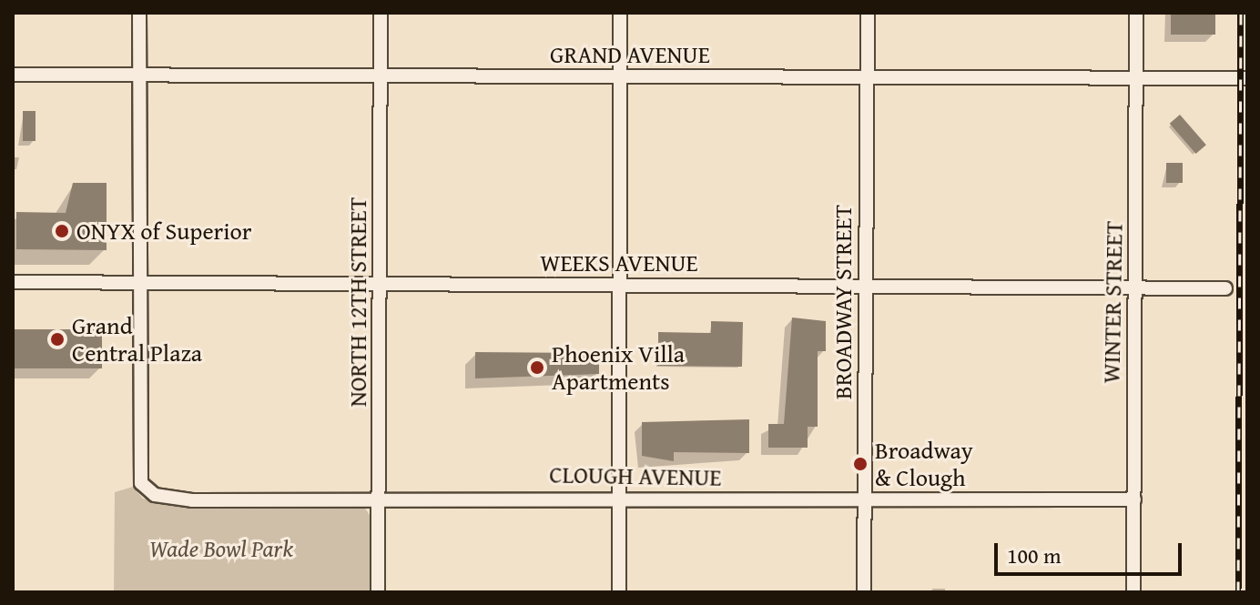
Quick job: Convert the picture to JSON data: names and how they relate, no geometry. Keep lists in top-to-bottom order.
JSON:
{
  "streets": {
    "street": [
      "GRAND AVENUE",
      "WEEKS AVENUE",
      "NORTH 12TH STREET",
      "BROADWAY STREET",
      "WINTER STREET",
      "CLOUGH AVENUE"
    ]
  },
  "crossings": [
    ["GRAND AVENUE", "NORTH 12TH STREET"],
    ["GRAND AVENUE", "BROADWAY STREET"],
    ["GRAND AVENUE", "WINTER STREET"],
    ["WEEKS AVENUE", "NORTH 12TH STREET"],
    ["WEEKS AVENUE", "BROADWAY STREET"],
    ["WEEKS AVENUE", "WINTER STREET"],
    ["WEEKS AVENUE", "CLOUGH AVENUE"],
    ["NORTH 12TH STREET", "CLOUGH AVENUE"],
    ["BROADWAY STREET", "CLOUGH AVENUE"],
    ["WINTER STREET", "CLOUGH AVENUE"]
  ],
  "parks": ["Wade Bowl Park"],
  "places": [
    "ONYX of Superior",
    "Grand Central Plaza",
    "Phoenix Villa Apartments",
    "Broadway & Clough"
  ],
  "scale_bar": "100 m"
}
